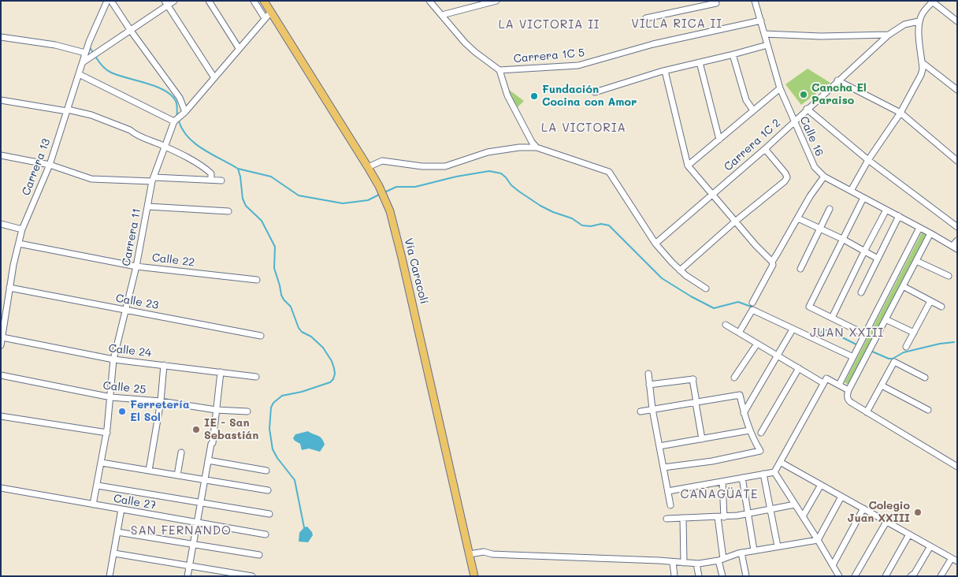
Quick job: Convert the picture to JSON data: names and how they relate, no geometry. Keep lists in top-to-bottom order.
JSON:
{
  "streets": {
    "main road": ["Vía Caracolí"],
    "street": [
      "Carrera 1C 5",
      "Calle 16",
      "Carrera 1C 2",
      "Carrera 13",
      "Carrera 11",
      "Calle 22",
      "Calle 23",
      "Calle 24",
      "Calle 25",
      "Calle 27"
    ]
  },
  "crossings": [
    ["Carrera 1C 5", "Calle 16"],
    ["Calle 16", "Carrera 1C 2"],
    ["Carrera 13", "Calle 22"],
    ["Carrera 13", "Calle 23"],
    ["Carrera 13", "Calle 24"],
    ["Carrera 11", "Calle 22"],
    ["Carrera 11", "Vía Caracolí"],
    ["Carrera 11", "Calle 23"],
    ["Carrera 11", "Calle 24"],
    ["Carrera 11", "Calle 25"],
    ["Carrera 11", "Calle 27"]
  ],
  "districts": [
    "VILLA RICA II",
    "LA VICTORIA II",
    "LA VICTORIA",
    "JUAN XXIII",
    "CAÑAGÜATE",
    "SAN FERNANDO"
  ],
  "places": [
    "Cancha El Paraiso",
    "Fundación Cocina con Amor",
    "Ferretería El Sol",
    "IE - San Sebastián",
    "Colegio Juan XXIII"
  ]
}
